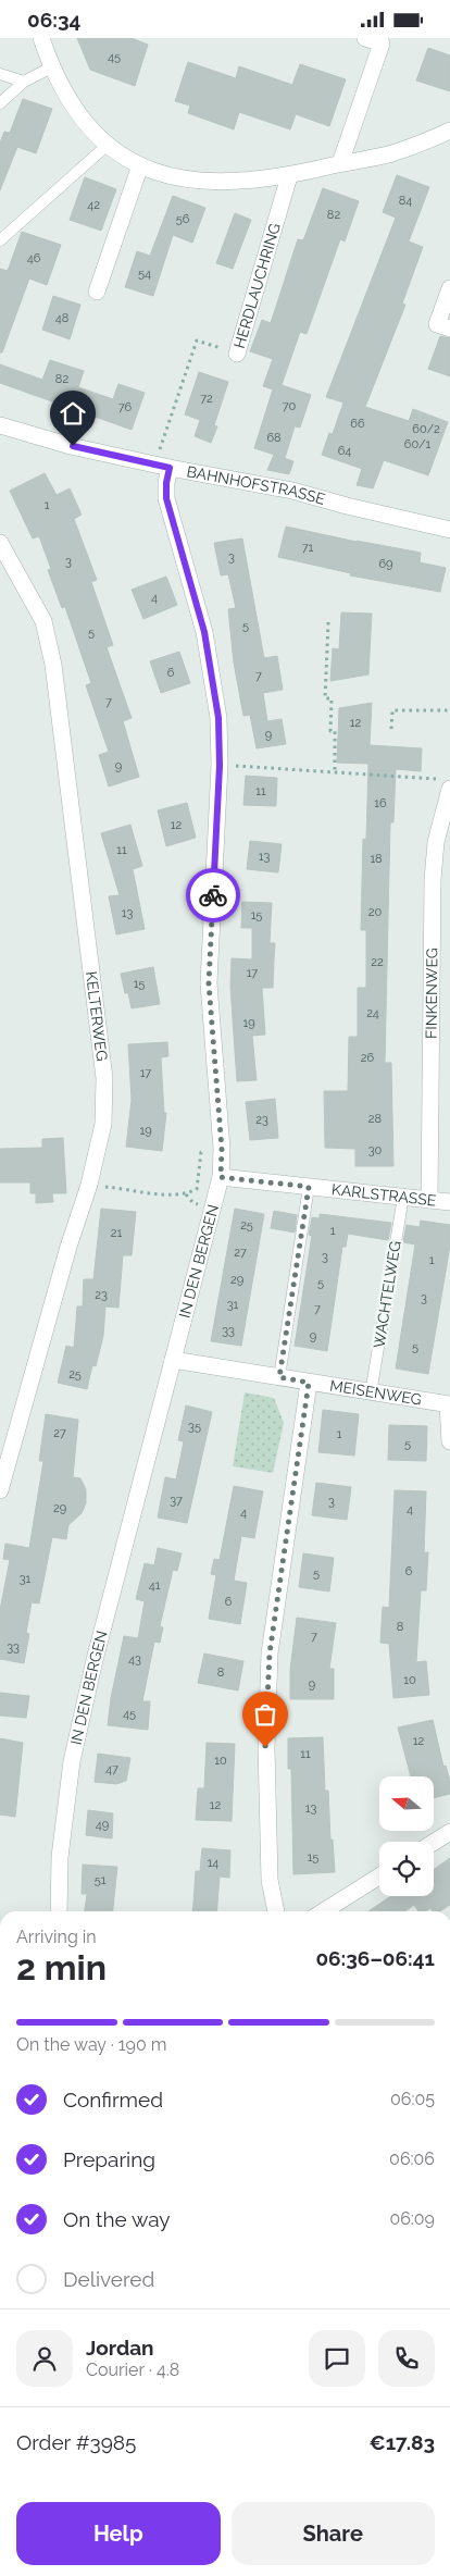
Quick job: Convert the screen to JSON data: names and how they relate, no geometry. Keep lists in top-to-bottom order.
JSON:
{
  "streets": {
    "street": [
      "HERDLAUCHRING",
      "BAHNHOFSTRASSE",
      "FINKENWEG",
      "KELTERWEG",
      "KARLSTRASSE",
      "IN DEN BERGEN",
      "MEISENWEG"
    ],
    "lane": ["WACHTELWEG"]
  },
  "crossings": [
    ["HERDLAUCHRING", "BAHNHOFSTRASSE"],
    ["HERDLAUCHRING", "IN DEN BERGEN"],
    ["BAHNHOFSTRASSE", "IN DEN BERGEN"],
    ["FINKENWEG", "KARLSTRASSE"],
    ["KARLSTRASSE", "IN DEN BERGEN"],
    ["KARLSTRASSE", "WACHTELWEG"],
    ["IN DEN BERGEN", "MEISENWEG"],
    ["WACHTELWEG", "MEISENWEG"]
  ],
  "house_numbers": [
    "45",
    "84",
    "42",
    "82",
    "56",
    "46",
    "54",
    "48",
    "82",
    "72",
    "70",
    "76",
    "66",
    "60/2",
    "68",
    "60/1",
    "64",
    "1",
    "71",
    "3",
    "3",
    "69",
    "4",
    "5",
    "5",
    "6",
    "7",
    "7",
    "12",
    "9",
    "9",
    "11",
    "16",
    "12",
    "11",
    "13",
    "18",
    "20",
    "13",
    "15",
    "22",
    "17",
    "15",
    "24",
    "19",
    "26",
    "17",
    "28",
    "23",
    "19",
    "30",
    "25",
    "1",
    "21",
    "27",
    "3",
    "1",
    "29",
    "5",
    "23",
    "3",
    "31",
    "7",
    "33",
    "9",
    "5",
    "25",
    "35",
    "27",
    "1",
    "5",
    "37",
    "3",
    "29",
    "4",
    "4",
    "6",
    "5",
    "31",
    "41",
    "6",
    "8",
    "7",
    "33",
    "43",
    "8",
    "10",
    "9",
    "45",
    "12",
    "11",
    "10",
    "47",
    "12",
    "13",
    "49",
    "15",
    "14",
    "51"
  ],
  "north": "left",
  "page": {
    "status": "06:34",
    "heading": ["2 min", "Arriving in", "06:36–06:41"],
    "panel": [
      "Jordan",
      "Courier · 4.8",
      "Order #3985",
      "€17.83"
    ],
    "bar": "On the way · 190 m",
    "list": [
      ["Confirmed", "06:05"],
      ["Preparing", "06:06"],
      ["On the way", "06:09"],
      "Delivered"
    ],
    "buttons": ["Help", "Share"]
  }
}
